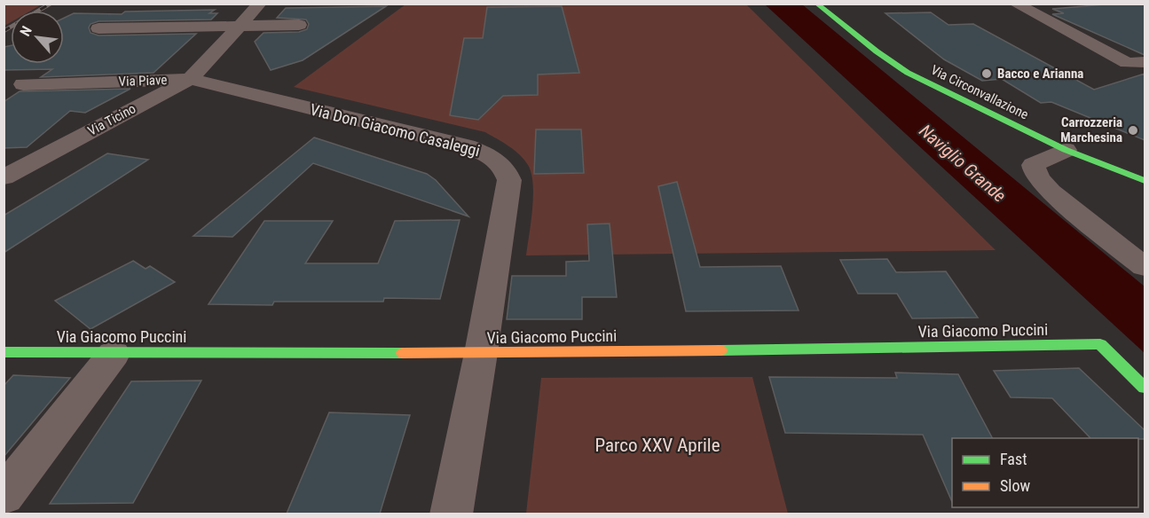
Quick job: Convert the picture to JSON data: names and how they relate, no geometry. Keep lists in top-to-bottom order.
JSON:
{
  "streets": {
    "street": [
      "Via Piave",
      "Via Circonvallazione",
      "Via Ticino",
      "Via Don Giacomo Casaleggi",
      "Via Giacomo Puccini"
    ]
  },
  "crossings": [
    ["Via Piave", "Via Ticino"],
    ["Via Piave", "Via Don Giacomo Casaleggi"],
    ["Via Ticino", "Via Don Giacomo Casaleggi"],
    ["Via Don Giacomo Casaleggi", "Via Giacomo Puccini"]
  ],
  "water": ["Naviglio Grande"],
  "parks": ["Parco XXV Aprile"],
  "places": ["Bacco e Arianna", "Carrozzeria Marchesina"],
  "legend": ["Fast", "Slow"],
  "north": "top left"
}
